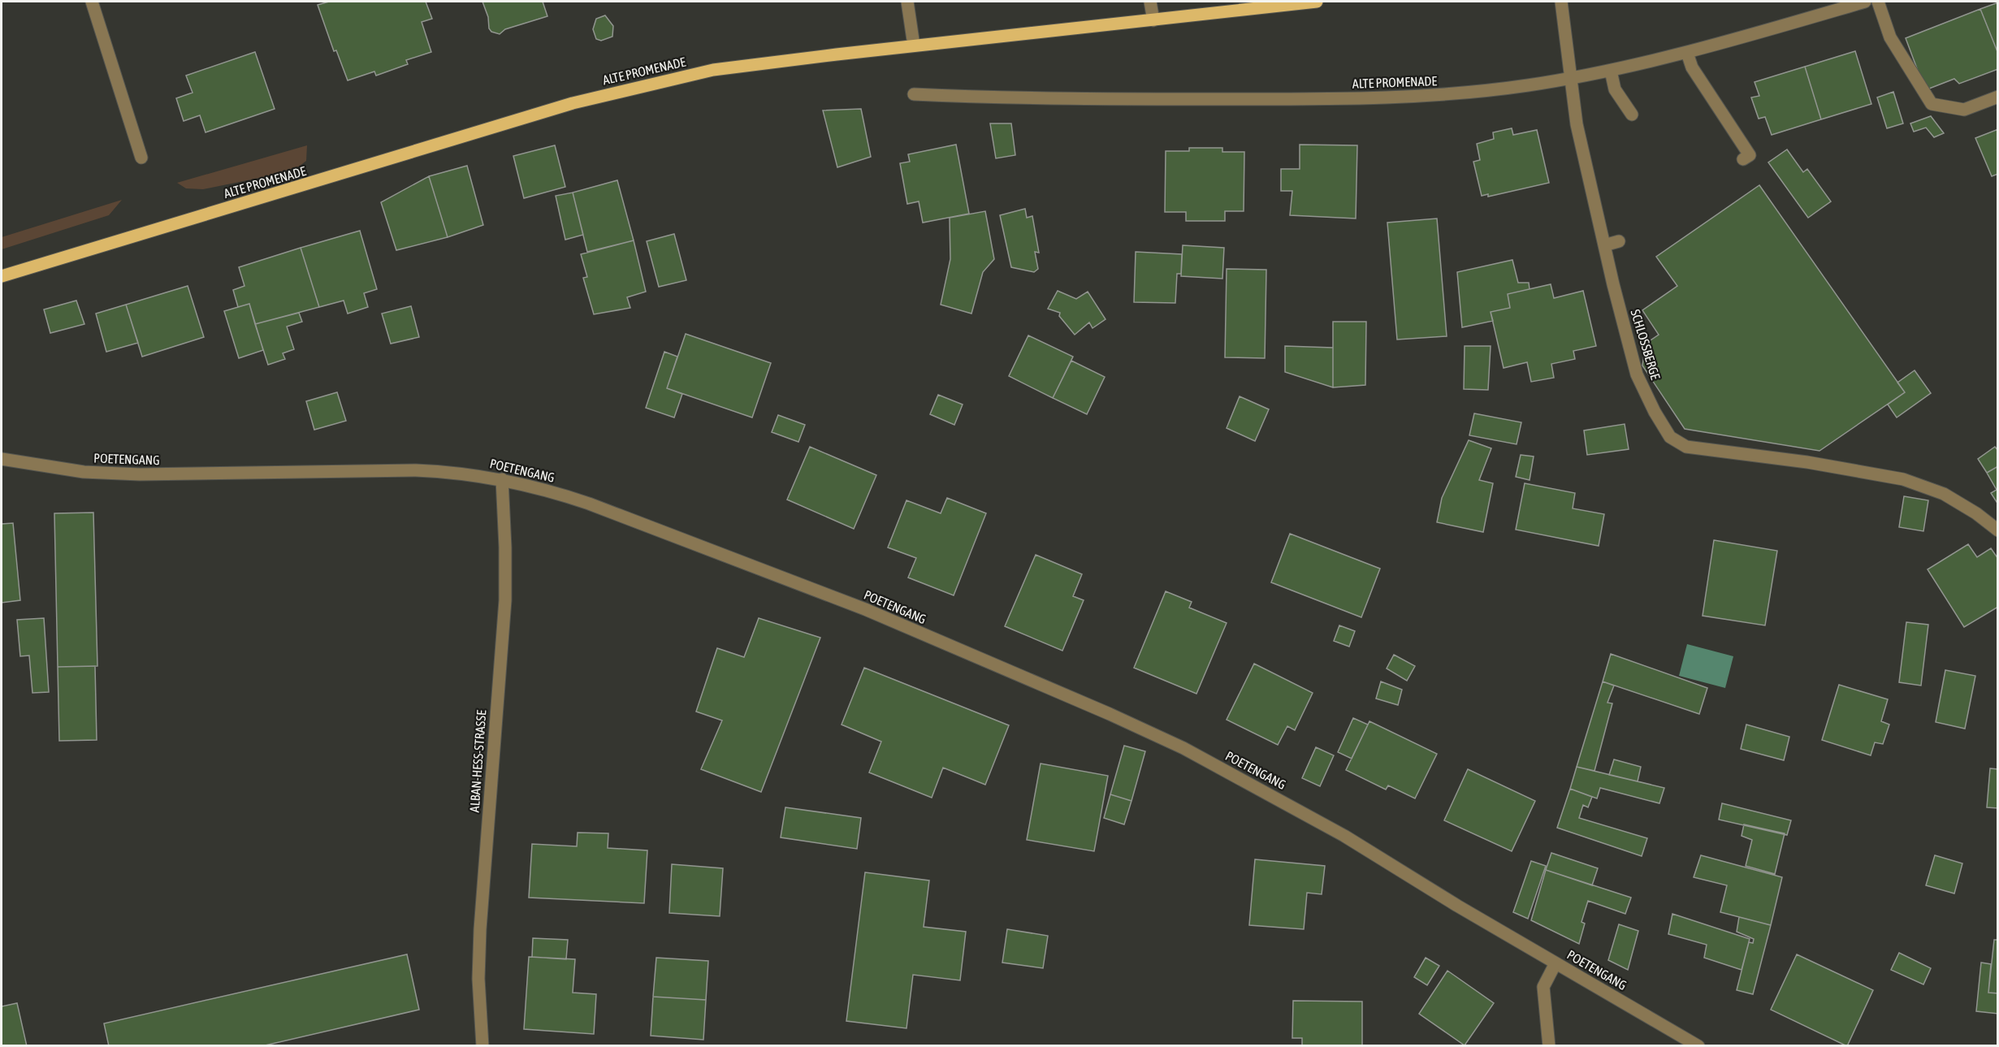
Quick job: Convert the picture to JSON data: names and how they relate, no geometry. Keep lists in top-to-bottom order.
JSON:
{
  "streets": {
    "main road": ["ALTE PROMENADE"],
    "street": ["SCHLOSSBERGE", "POETENGANG", "ALBAN-HESS-STRASSE"]
  },
  "crossings": [
    ["ALTE PROMENADE", "SCHLOSSBERGE"],
    ["POETENGANG", "ALBAN-HESS-STRASSE"]
  ]
}
